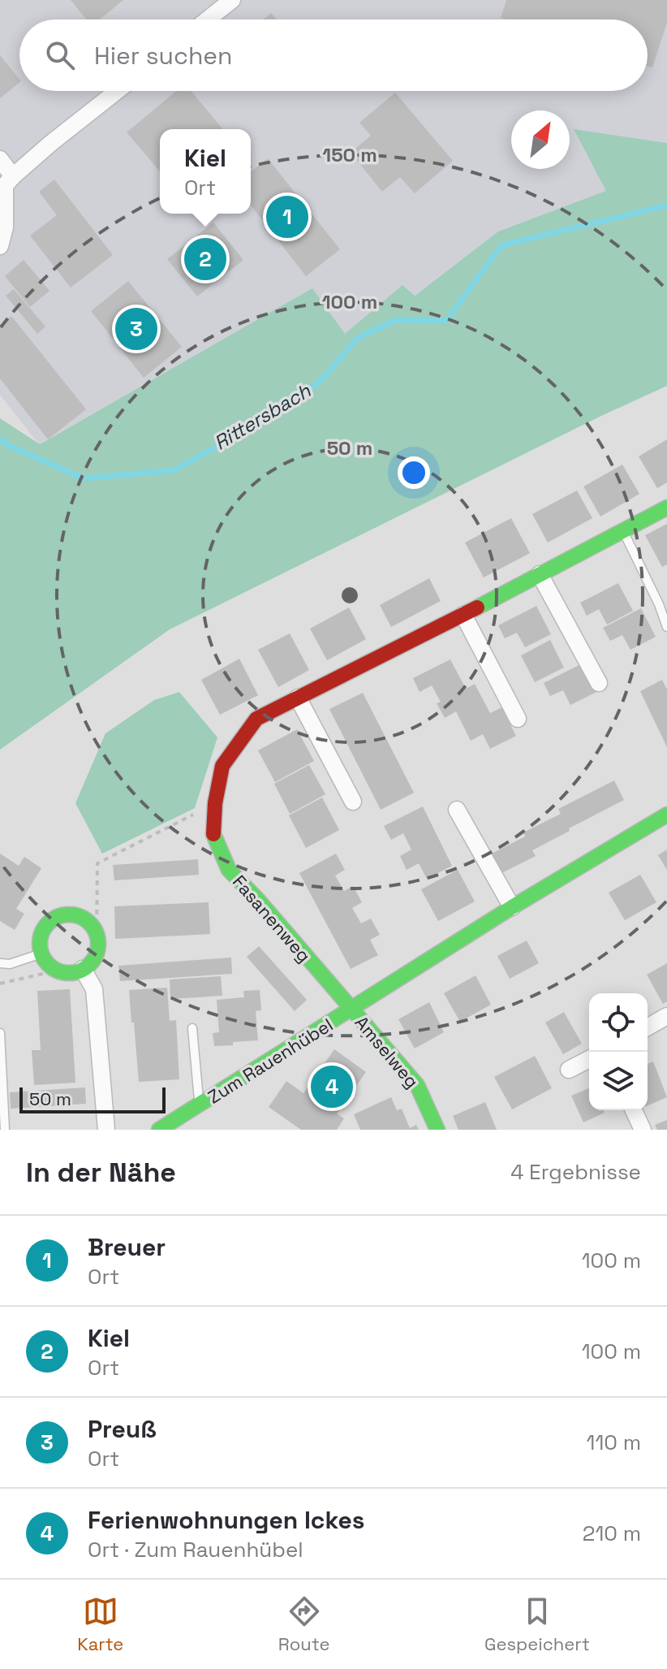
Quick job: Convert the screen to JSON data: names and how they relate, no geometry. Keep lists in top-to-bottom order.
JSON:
{
  "streets": {
    "street": ["Fasanenweg", "Amselweg", "Zum Rauenhübel"]
  },
  "crossings": [
    ["Fasanenweg", "Amselweg"],
    ["Fasanenweg", "Zum Rauenhübel"],
    ["Amselweg", "Zum Rauenhübel"]
  ],
  "water": ["Rittersbach"],
  "scale_bar": "50 m",
  "north": "top right",
  "page": {
    "search": "Hier suchen",
    "popup": ["Kiel", "Ort"],
    "pins": [
      "1",
      "2",
      "3",
      "4"
    ],
    "scale": "50 m",
    "heading": ["In der Nähe", "4 Ergebnisse"],
    "list": [
      {
        "mark": "1",
        "name": "Breuer",
        "note": "Ort",
        "value": "100 m"
      },
      {
        "mark": "2",
        "name": "Kiel",
        "note": "Ort",
        "value": "100 m"
      },
      {
        "mark": "3",
        "name": "Preuß",
        "note": "Ort",
        "value": "110 m"
      },
      {
        "mark": "4",
        "name": "Ferienwohnungen Ickes",
        "note": "Ort · Zum Rauenhübel",
        "value": "210 m"
      }
    ],
    "nav": ["Karte", "Route", "Gespeichert"]
  },
  "rings": ["150 m", "100 m", "50 m"]
}
